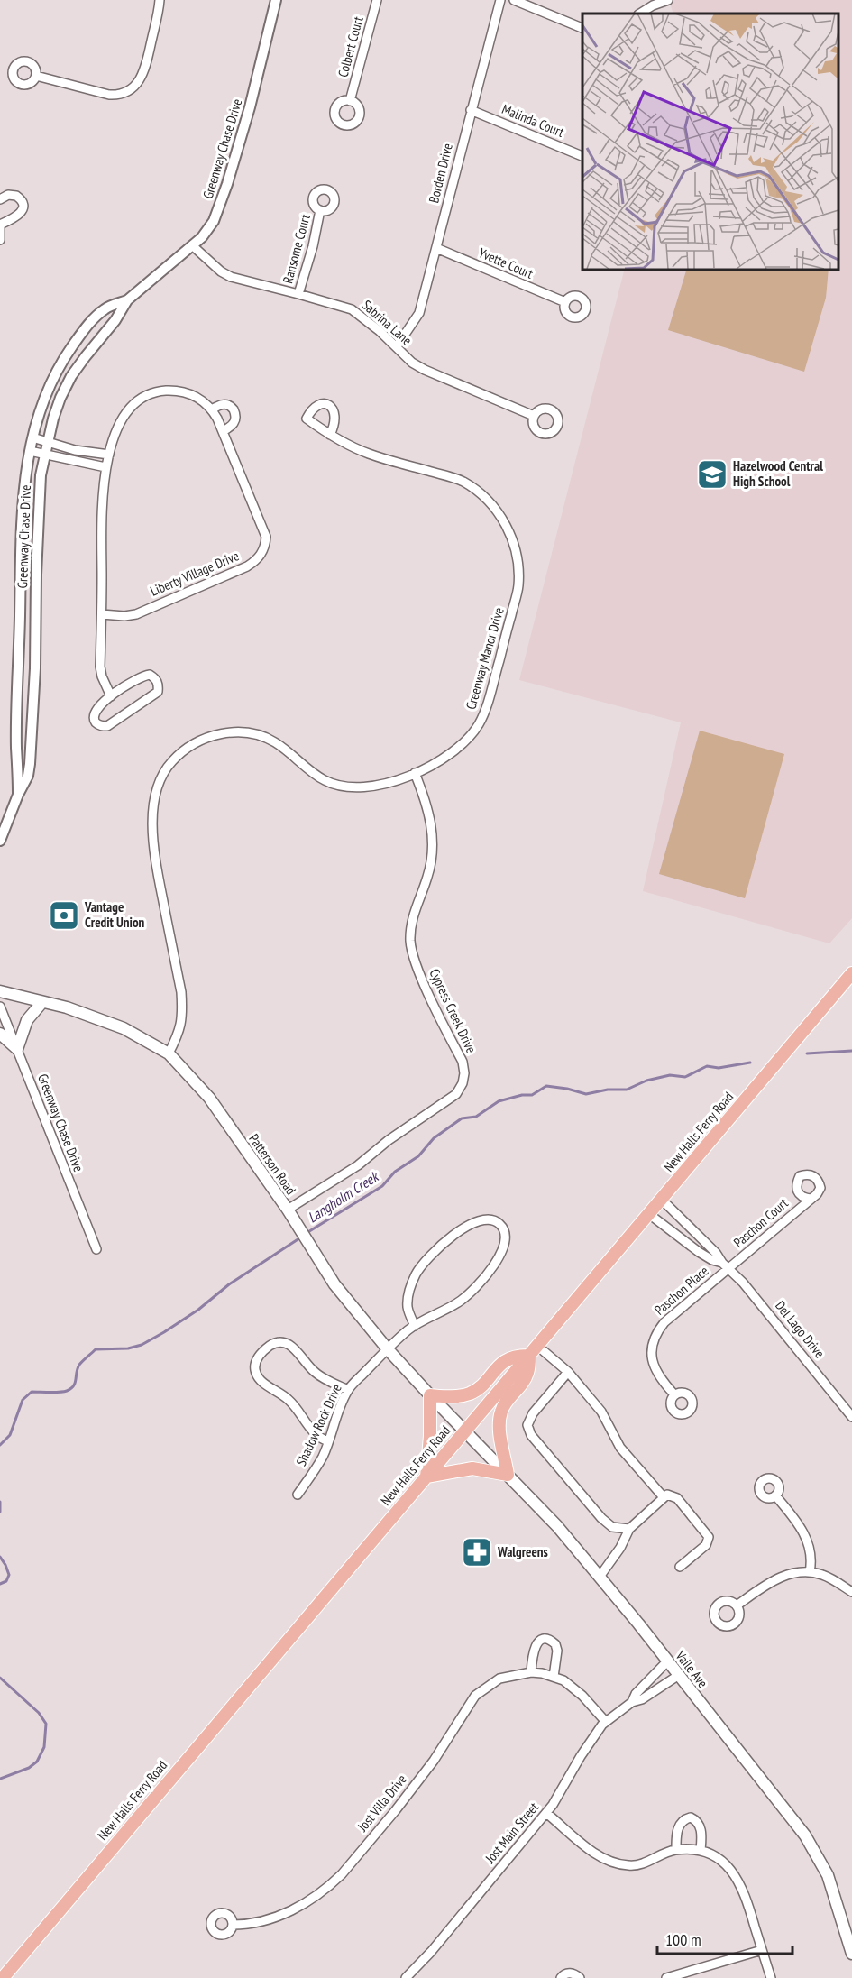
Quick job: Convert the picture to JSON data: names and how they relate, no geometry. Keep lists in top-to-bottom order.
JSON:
{
  "streets": {
    "main road": ["New Halls Ferry Road", "Patterson Road", "Vaile Ave"],
    "street": [
      "Colbert Court",
      "Malinda Court",
      "Greenway Chase Drive",
      "Borden Drive",
      "Ransome Court",
      "Yvette Court",
      "Sabrina Lane",
      "Liberty Village Drive",
      "Greenway Manor Drive",
      "Cypress Creek Drive",
      "Paschon Court",
      "Paschon Place",
      "Del Lago Drive",
      "Shadow Rock Drive",
      "Jost Villa Drive",
      "Jost Main Street"
    ]
  },
  "crossings": [
    ["Malinda Court", "Borden Drive"],
    ["Greenway Chase Drive", "Sabrina Lane"],
    ["Borden Drive", "Yvette Court"],
    ["Borden Drive", "Sabrina Lane"],
    ["Ransome Court", "Sabrina Lane"],
    ["Greenway Manor Drive", "Cypress Creek Drive"],
    ["Greenway Manor Drive", "Patterson Road"],
    ["Cypress Creek Drive", "Patterson Road"],
    ["New Halls Ferry Road", "Patterson Road"],
    ["New Halls Ferry Road", "Del Lago Drive"],
    ["New Halls Ferry Road", "Vaile Ave"],
    ["Patterson Road", "Shadow Rock Drive"],
    ["Patterson Road", "Vaile Ave"],
    ["Paschon Court", "Paschon Place"],
    ["Paschon Court", "Del Lago Drive"],
    ["Paschon Place", "Del Lago Drive"],
    ["Vaile Ave", "Jost Main Street"],
    ["Jost Villa Drive", "Jost Main Street"]
  ],
  "water": ["Langholm Creek"],
  "places": {
    "school or university": ["Hazelwood Central High School"],
    "bank": ["Vantage Credit Union"],
    "pharmacy": ["Walgreens"]
  },
  "scale_bar": "100 m"
}
